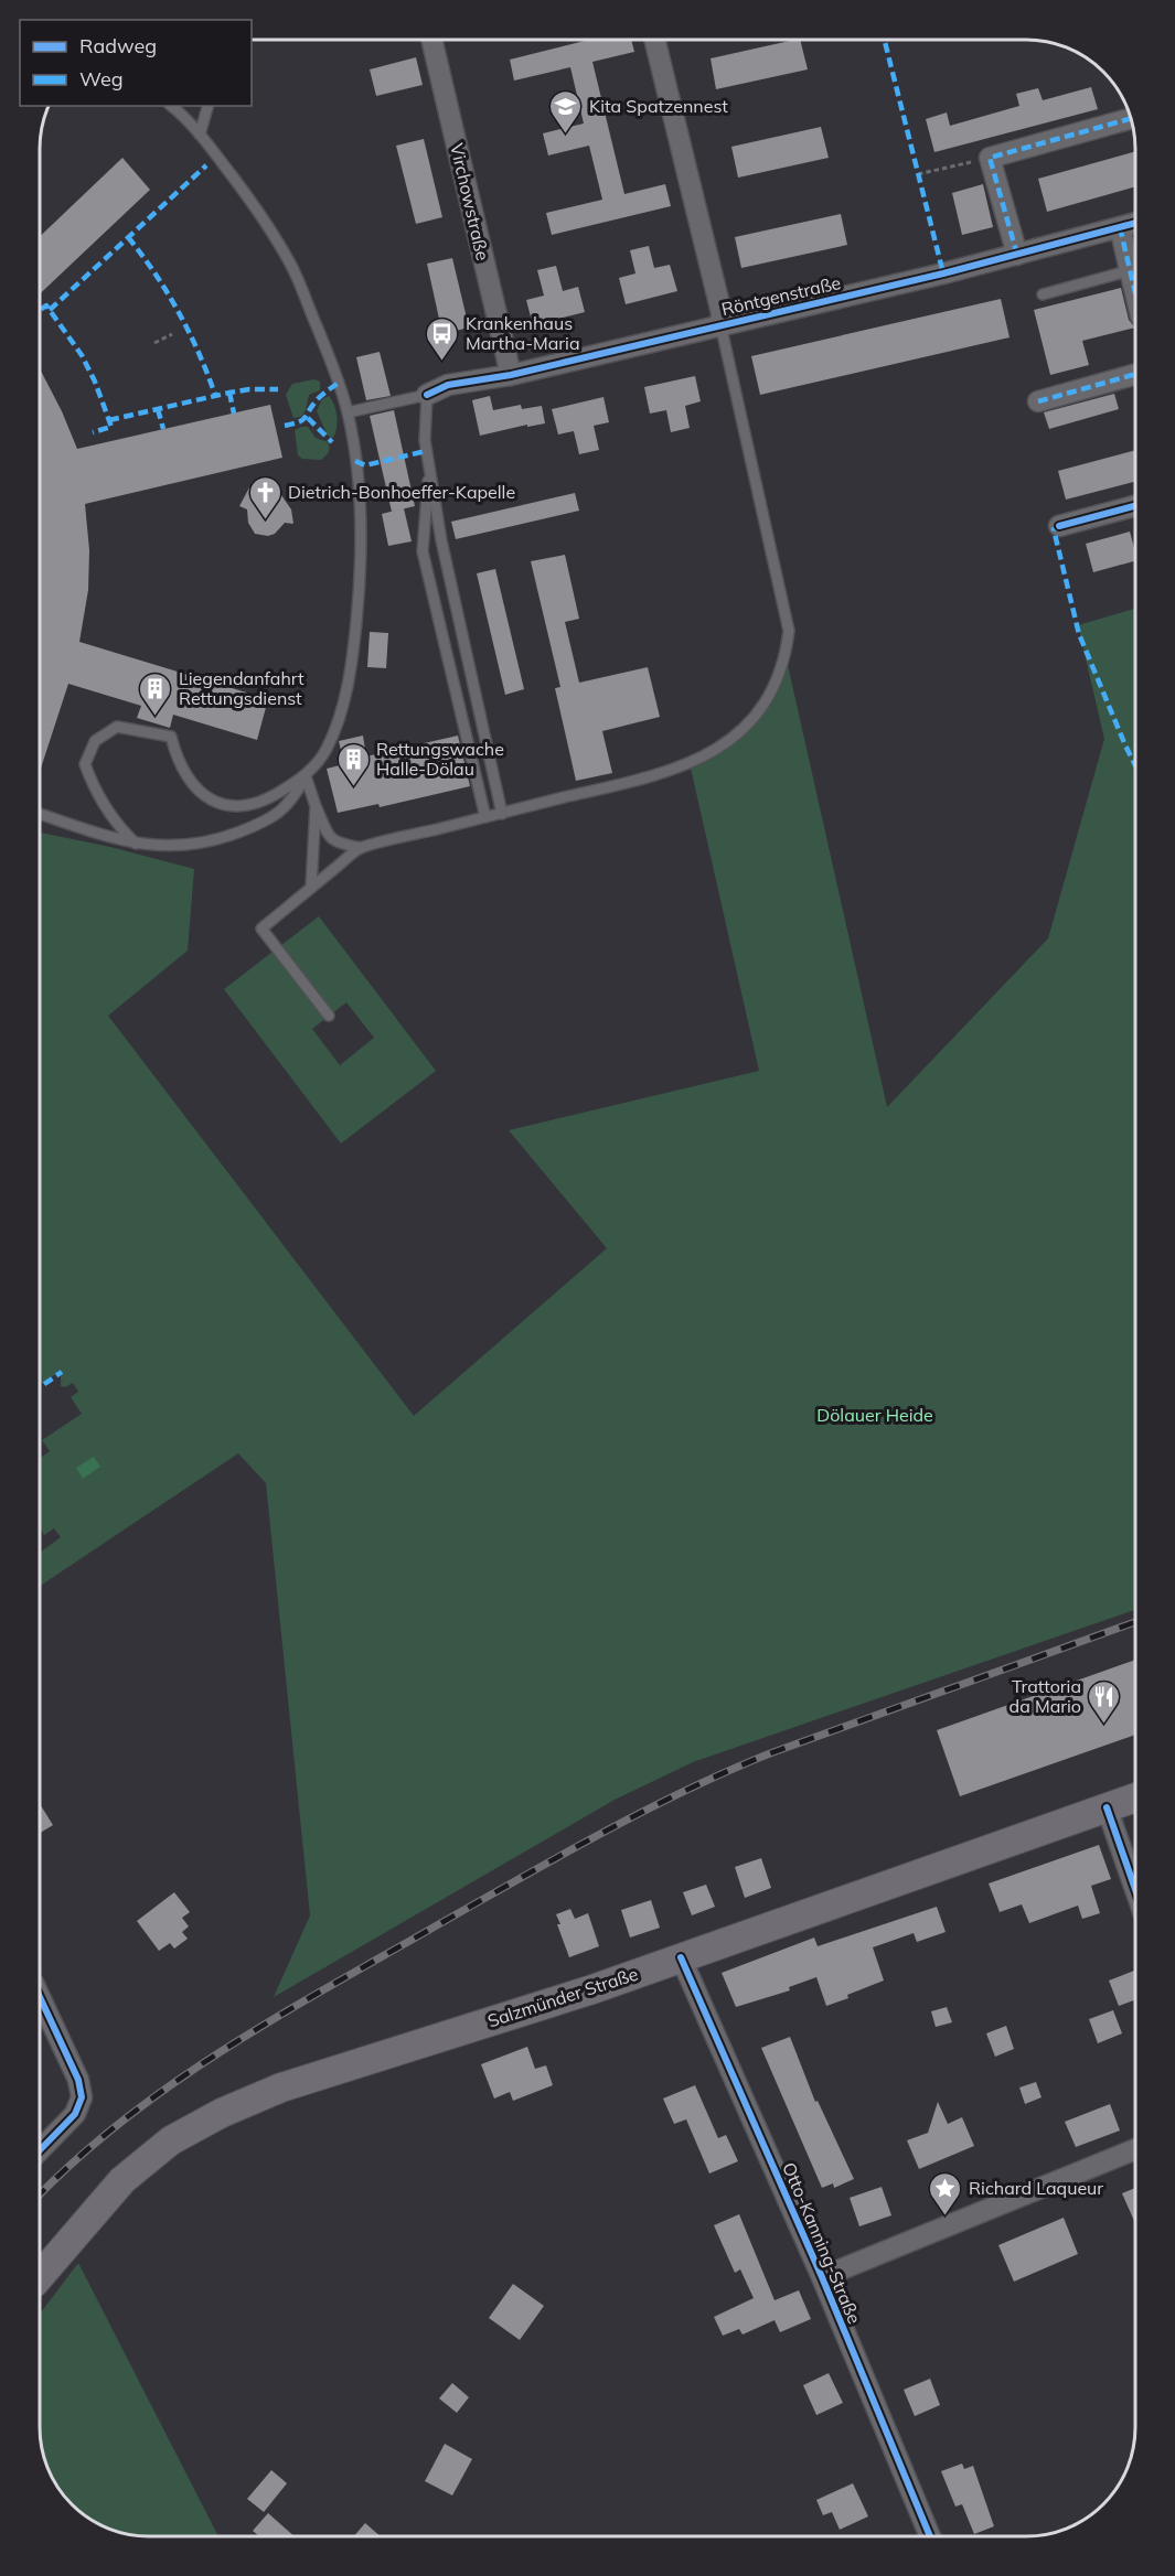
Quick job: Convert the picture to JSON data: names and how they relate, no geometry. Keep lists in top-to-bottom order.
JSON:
{
  "streets": {
    "main road": ["Salzmünder Straße"],
    "street": ["Virchowstraße", "Röntgenstraße", "Otto-Kanning-Straße"]
  },
  "crossings": [
    ["Virchowstraße", "Röntgenstraße"],
    ["Salzmünder Straße", "Otto-Kanning-Straße"]
  ],
  "parks": ["Dölauer Heide"],
  "places": {
    "school or university": ["Kita Spatzennest"],
    "bus stop": ["Krankenhaus Martha-Maria"],
    "church": ["Dietrich-Bonhoeffer-Kapelle"],
    "building": ["Liegendanfahrt Rettungsdienst", "Rettungswache Halle-Dölau"],
    "restaurant": ["Trattoria da Mario"],
    "place": ["Richard Laqueur"]
  },
  "legend": ["Radweg", "Weg"]
}
